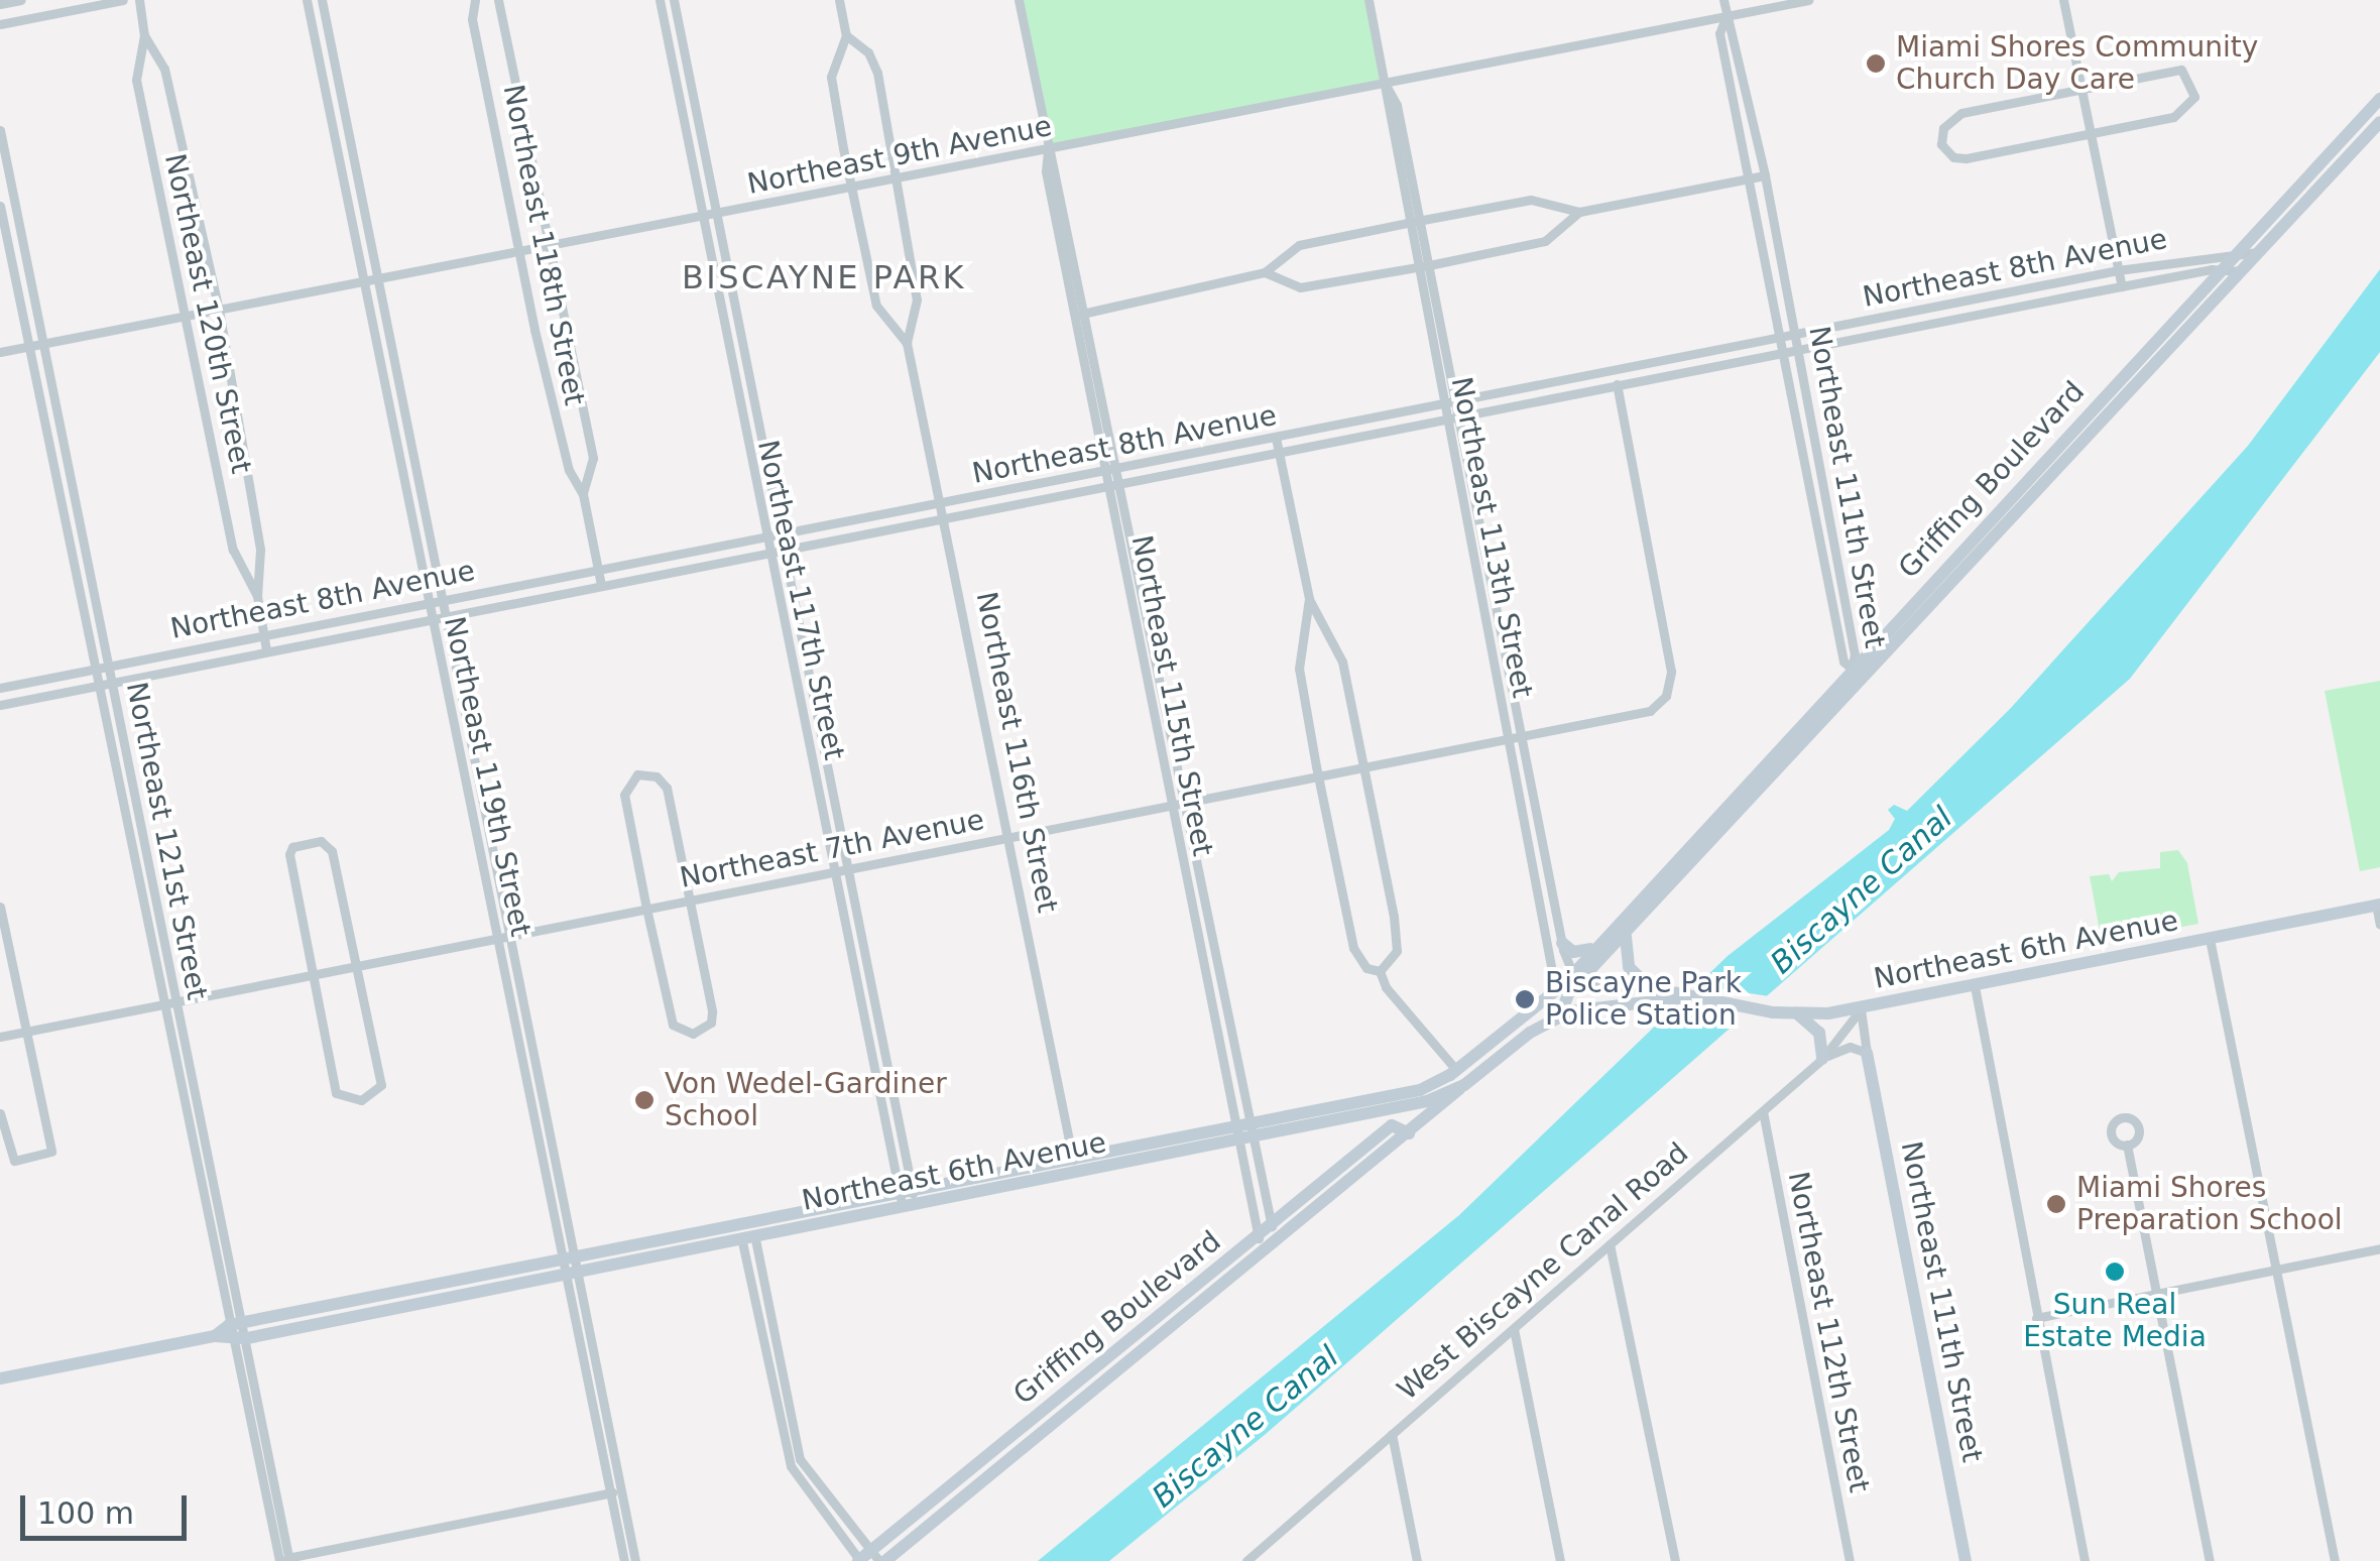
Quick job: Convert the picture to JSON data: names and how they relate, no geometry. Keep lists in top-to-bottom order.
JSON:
{
  "streets": {
    "street": [
      "Northeast 9th Avenue",
      "Northeast 118th Street",
      "Northeast 8th Avenue",
      "Northeast 120th Street",
      "Griffing Boulevard",
      "Northeast 111th Street",
      "Northeast 113th Street",
      "Northeast 117th Street",
      "Northeast 115th Street",
      "Northeast 116th Street",
      "Northeast 119th Street",
      "Northeast 121st Street",
      "Northeast 7th Avenue",
      "Northeast 6th Avenue",
      "West Biscayne Canal Road",
      "Northeast 112th Street"
    ]
  },
  "crossings": [
    ["Northeast 9th Avenue", "Northeast 118th Street"],
    ["Northeast 9th Avenue", "Northeast 120th Street"],
    ["Northeast 9th Avenue", "Northeast 111th Street"],
    ["Northeast 9th Avenue", "Northeast 113th Street"],
    ["Northeast 9th Avenue", "Northeast 117th Street"],
    ["Northeast 9th Avenue", "Northeast 115th Street"],
    ["Northeast 9th Avenue", "Northeast 116th Street"],
    ["Northeast 9th Avenue", "Northeast 119th Street"],
    ["Northeast 9th Avenue", "Northeast 121st Street"],
    ["Northeast 118th Street", "Northeast 8th Avenue"],
    ["Northeast 8th Avenue", "Northeast 120th Street"],
    ["Northeast 8th Avenue", "Griffing Boulevard"],
    ["Northeast 8th Avenue", "Northeast 111th Street"],
    ["Northeast 8th Avenue", "Northeast 113th Street"],
    ["Northeast 8th Avenue", "Northeast 117th Street"],
    ["Northeast 8th Avenue", "Northeast 115th Street"],
    ["Northeast 8th Avenue", "Northeast 116th Street"],
    ["Northeast 8th Avenue", "Northeast 119th Street"],
    ["Northeast 8th Avenue", "Northeast 121st Street"],
    ["Northeast 8th Avenue", "Northeast 7th Avenue"],
    ["Griffing Boulevard", "Northeast 111th Street"],
    ["Griffing Boulevard", "Northeast 113th Street"],
    ["Griffing Boulevard", "Northeast 115th Street"],
    ["Griffing Boulevard", "Northeast 6th Avenue"],
    ["Northeast 113th Street", "Northeast 7th Avenue"],
    ["Northeast 113th Street", "Northeast 6th Avenue"],
    ["Northeast 117th Street", "Northeast 7th Avenue"],
    ["Northeast 117th Street", "Northeast 6th Avenue"],
    ["Northeast 115th Street", "Northeast 7th Avenue"],
    ["Northeast 115th Street", "Northeast 6th Avenue"],
    ["Northeast 116th Street", "Northeast 7th Avenue"],
    ["Northeast 116th Street", "Northeast 6th Avenue"],
    ["Northeast 119th Street", "Northeast 7th Avenue"],
    ["Northeast 119th Street", "Northeast 6th Avenue"],
    ["Northeast 121st Street", "Northeast 7th Avenue"],
    ["Northeast 121st Street", "Northeast 6th Avenue"],
    ["Northeast 6th Avenue", "West Biscayne Canal Road"],
    ["West Biscayne Canal Road", "Northeast 112th Street"]
  ],
  "districts": ["BISCAYNE PARK"],
  "water": ["Biscayne Canal"],
  "places": [
    "Miami Shores Community Church Day Care",
    "Biscayne Park Police Station",
    "Von Wedel-Gardiner School",
    "Miami Shores Preparation School",
    "Sun Real Estate Media"
  ],
  "scale_bar": "100 m"
}
